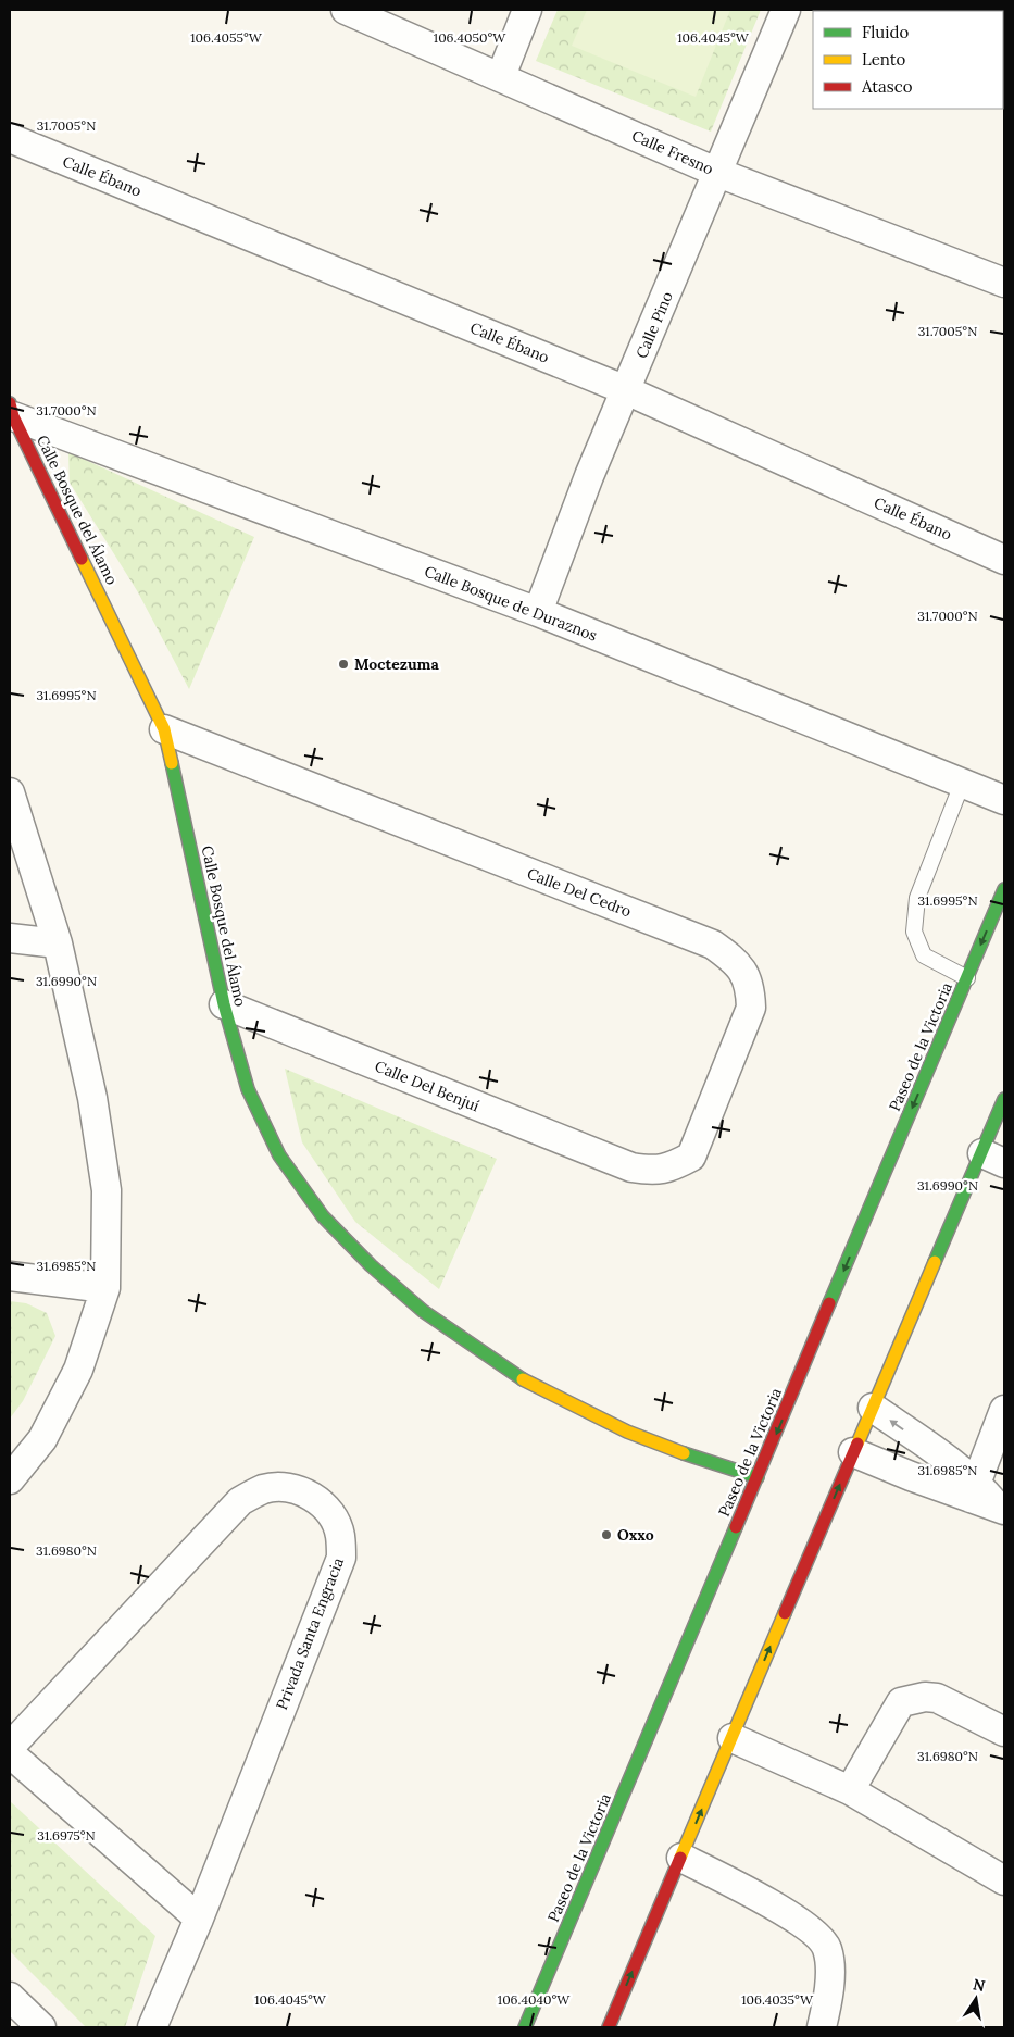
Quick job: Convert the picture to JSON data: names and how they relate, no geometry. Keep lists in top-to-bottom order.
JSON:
{
  "streets": {
    "main road": ["Calle Bosque del Álamo", "Paseo de la Victoria"],
    "street": [
      "Calle Fresno",
      "Calle Ébano",
      "Calle Pino",
      "Calle Bosque de Duraznos",
      "Calle Del Cedro",
      "Calle Del Benjuí",
      "Privada Santa Engracia"
    ]
  },
  "crossings": [
    ["Calle Fresno", "Calle Pino"],
    ["Calle Ébano", "Calle Pino"],
    ["Calle Pino", "Calle Bosque de Duraznos"],
    ["Calle Bosque del Álamo", "Calle Bosque de Duraznos"],
    ["Calle Bosque del Álamo", "Calle Del Cedro"],
    ["Calle Bosque del Álamo", "Paseo de la Victoria"],
    ["Calle Bosque del Álamo", "Calle Del Benjuí"],
    ["Calle Del Cedro", "Calle Del Benjuí"]
  ],
  "places": ["Moctezuma", "Oxxo"],
  "legend": ["Fluido", "Lento", "Atasco"],
  "north": "top",
  "coordinates": [
    "106.4055°W",
    "106.4050°W",
    "106.4045°W",
    "31.7005°N",
    "31.7000°N",
    "31.6995°N",
    "31.6990°N",
    "31.6985°N",
    "31.6980°N",
    "31.6975°N",
    "106.4040°W",
    "106.4035°W"
  ]
}
